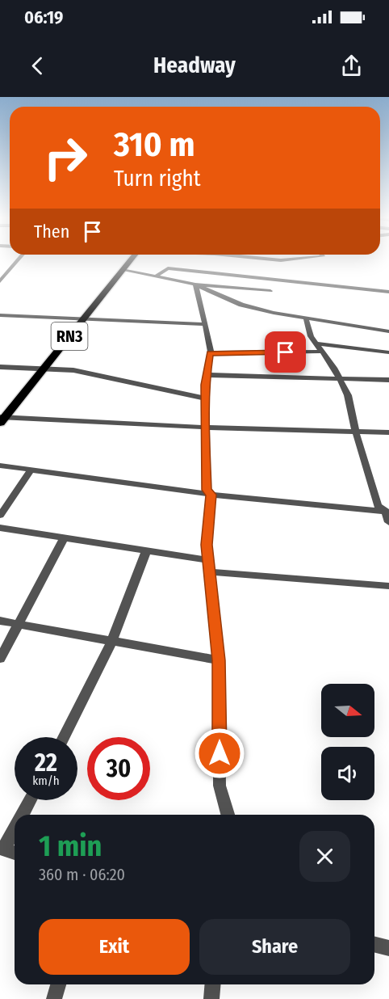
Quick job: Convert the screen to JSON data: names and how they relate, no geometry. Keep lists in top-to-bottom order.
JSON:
{
  "streets": {
    "highway": ["RN3"]
  },
  "north": "right",
  "page": {
    "status": "06:19",
    "header": "Headway",
    "turn": ["310 m", "Turn right"],
    "then": "Then",
    "speed": "22 km/h",
    "limit": "30",
    "heading": ["1 min", "360 m · 06:20"],
    "buttons": ["Exit", "Share"]
  }
}
